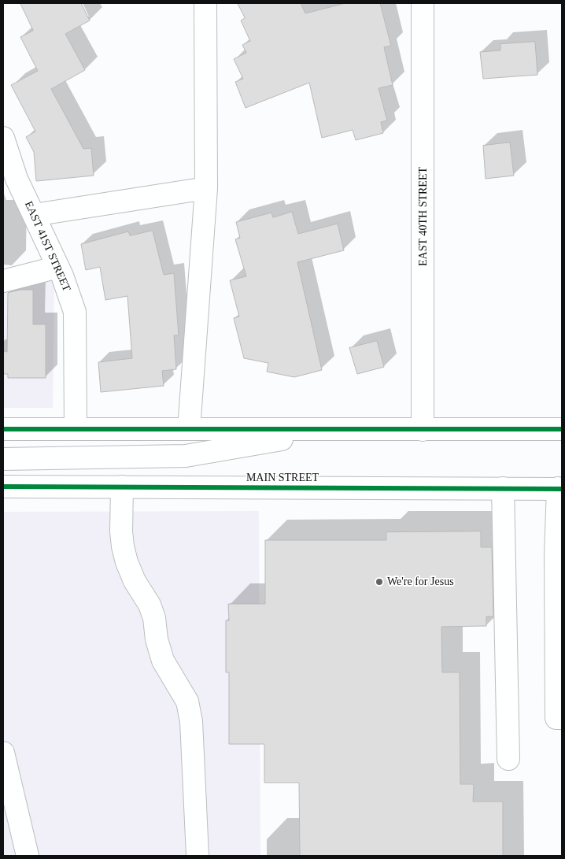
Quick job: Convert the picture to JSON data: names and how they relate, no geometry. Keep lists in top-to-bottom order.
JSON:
{
  "streets": {
    "main road": ["EAST 40TH STREET", "EAST 41ST STREET", "MAIN STREET"]
  },
  "places": ["We're for Jesus"]
}
